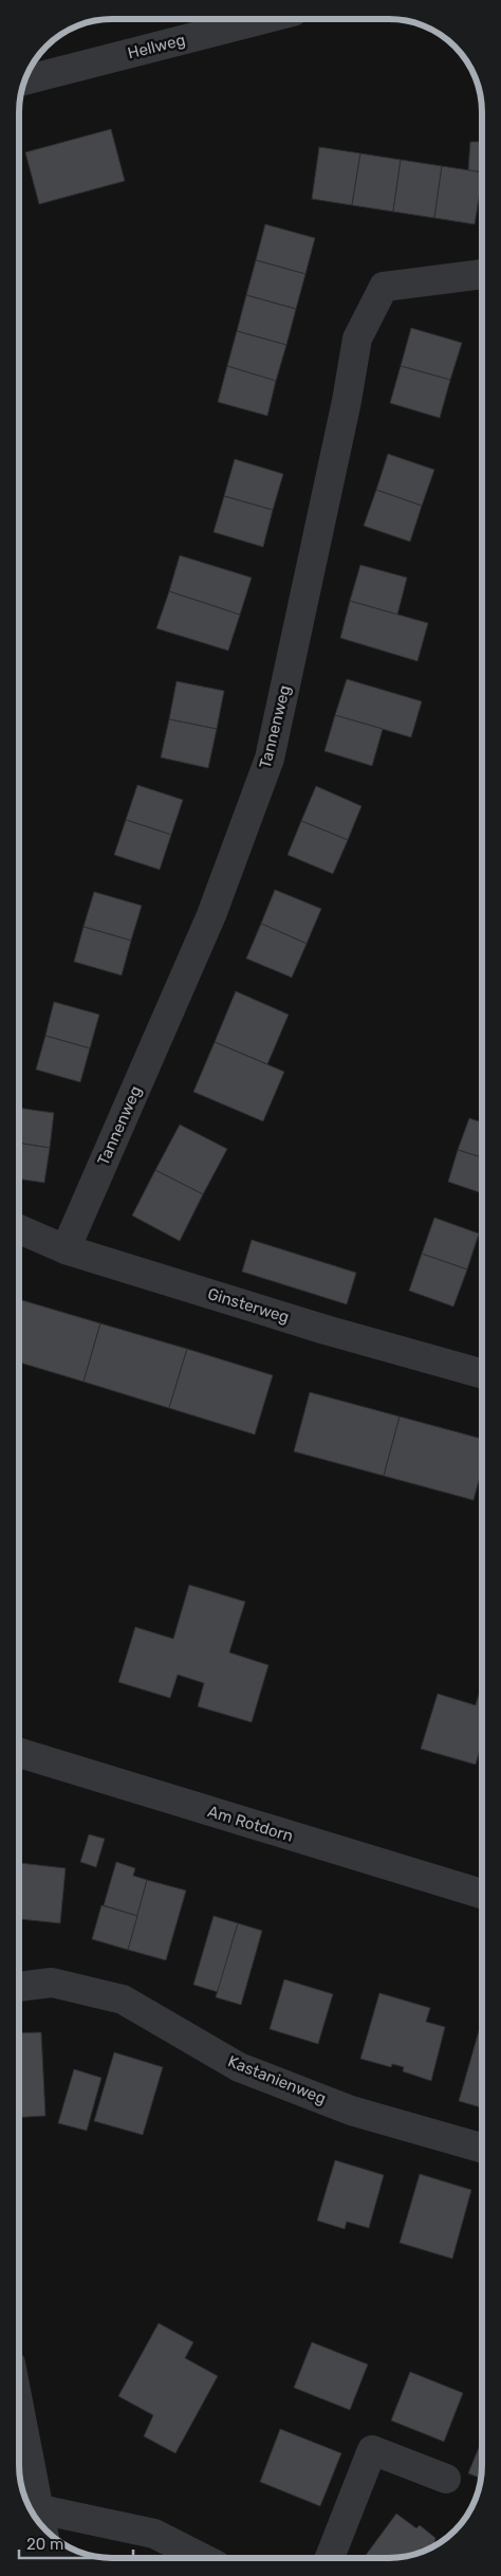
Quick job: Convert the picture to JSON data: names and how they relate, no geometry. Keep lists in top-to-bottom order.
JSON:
{
  "streets": {
    "street": [
      "Hellweg",
      "Tannenweg",
      "Ginsterweg",
      "Am Rotdorn",
      "Kastanienweg"
    ]
  },
  "crossings": [
    ["Tannenweg", "Ginsterweg"]
  ],
  "scale_bar": "20 m"
}
